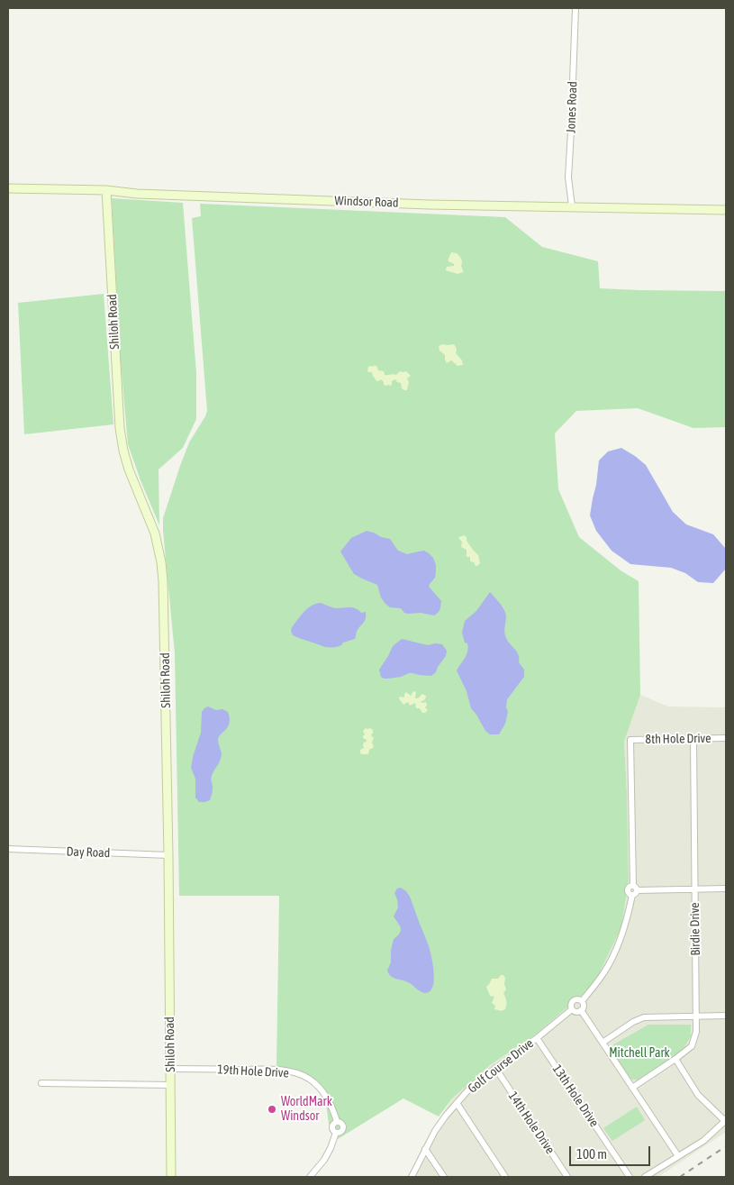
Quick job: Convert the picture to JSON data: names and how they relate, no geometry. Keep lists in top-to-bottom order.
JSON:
{
  "streets": {
    "main road": ["Windsor Road", "Shiloh Road"],
    "street": [
      "Jones Road",
      "8th Hole Drive",
      "Day Road",
      "Birdie Drive",
      "Golf Course Drive",
      "19th Hole Drive",
      "13th Hole Drive",
      "14th Hole Drive"
    ]
  },
  "crossings": [
    ["Jones Road", "Windsor Road"],
    ["Windsor Road", "Shiloh Road"],
    ["Shiloh Road", "Day Road"],
    ["Shiloh Road", "19th Hole Drive"],
    ["8th Hole Drive", "Birdie Drive"],
    ["Golf Course Drive", "13th Hole Drive"],
    ["Golf Course Drive", "14th Hole Drive"]
  ],
  "parks": ["Mitchell Park"],
  "places": ["WorldMark Windsor"],
  "scale_bar": "100 m"
}
